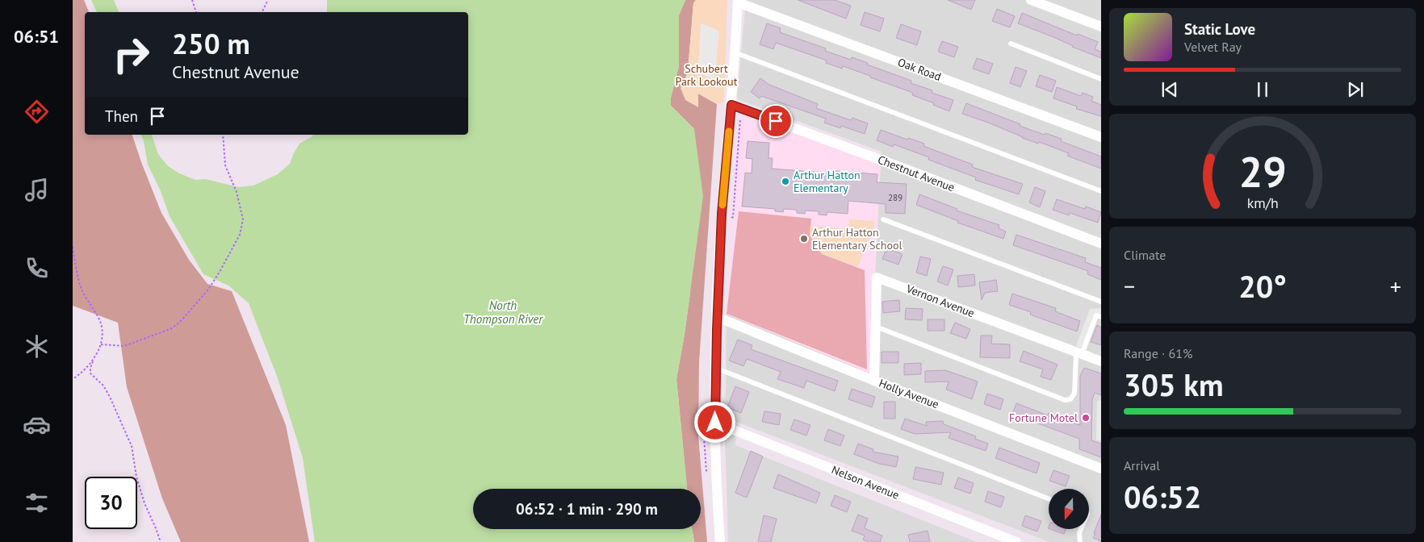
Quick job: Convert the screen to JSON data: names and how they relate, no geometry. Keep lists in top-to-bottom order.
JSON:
{
  "streets": {
    "street": [
      "Oak Road",
      "Chestnut Avenue",
      "Vernon Avenue",
      "Holly Avenue",
      "Nelson Avenue"
    ]
  },
  "crossings": [
    ["Vernon Avenue", "Holly Avenue"]
  ],
  "water": ["North Thompson River"],
  "parks": ["Schubert Park Lookout"],
  "places": ["Arthur Hatton Elementary", "Arthur Hatton Elementary School", "Fortune Motel"],
  "house_numbers": ["289"],
  "north": "bottom",
  "page": {
    "tabs": "06:51",
    "turn": ["250 m", "Chestnut Avenue"],
    "song": ["Static Love", "Velvet Ray"],
    "then": "Then",
    "tile": [
      "Climate",
      ["Range · 61%", "305 km"],
      ["Arrival", "06:52"]
    ],
    "heat": ["−", "20°", "+"],
    "limit": "30",
    "trip": "06:52 · 1 min · 290 m",
    "gauge": ["29", "km/h"]
  }
}
